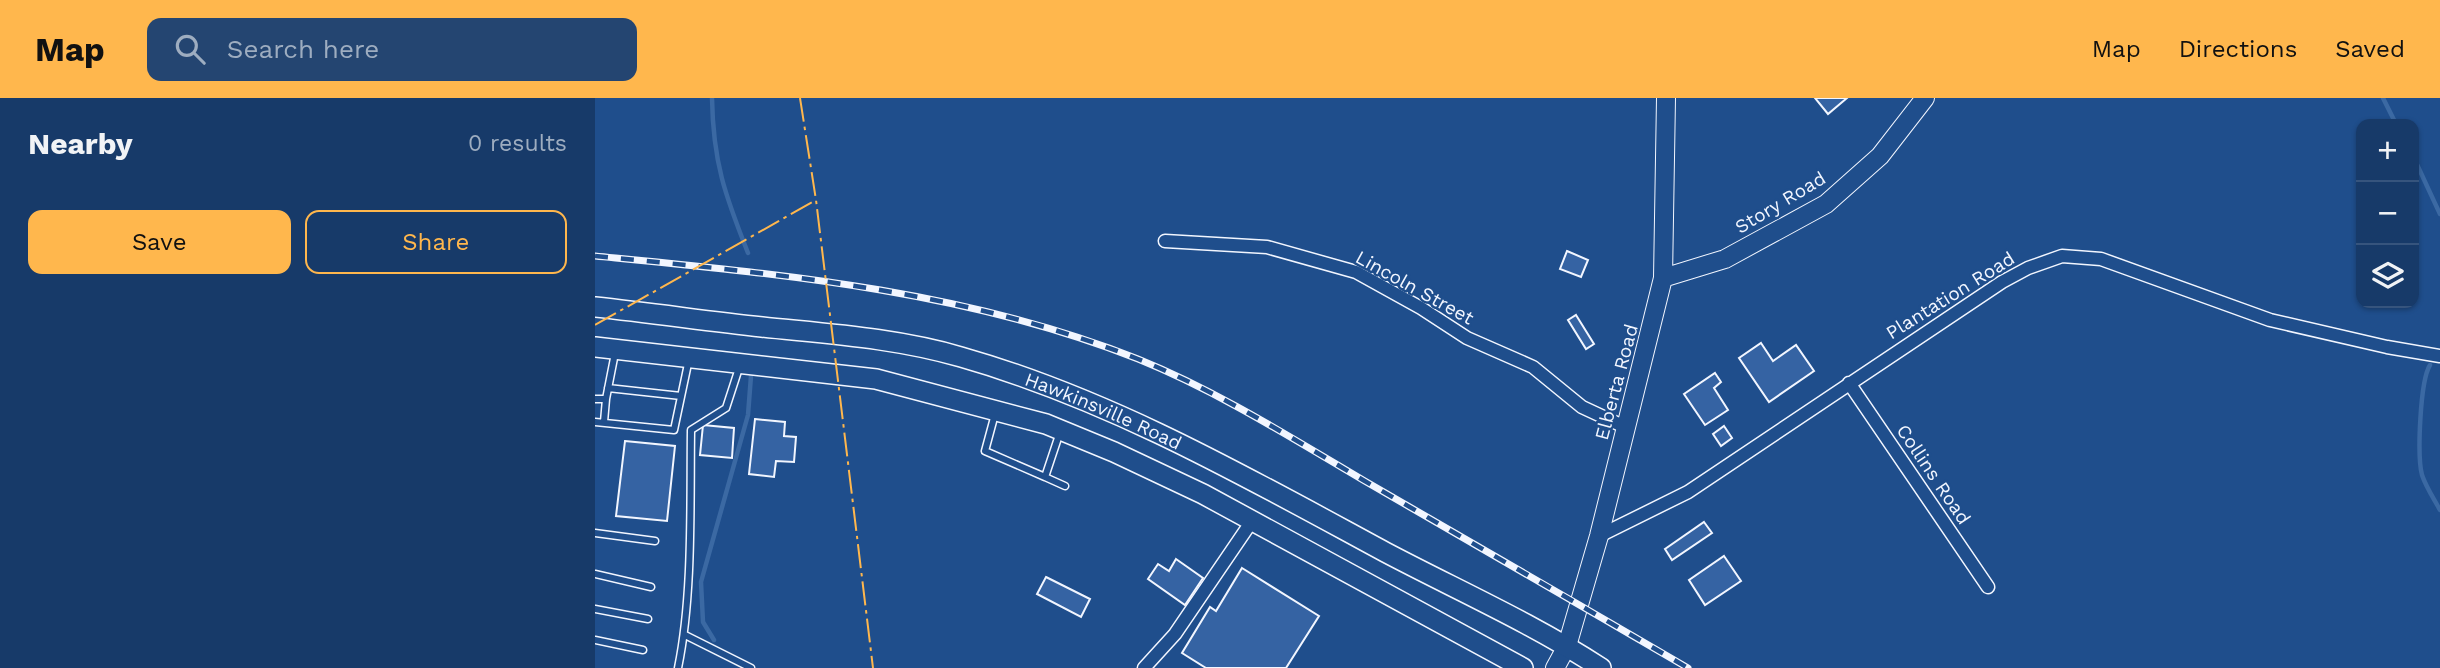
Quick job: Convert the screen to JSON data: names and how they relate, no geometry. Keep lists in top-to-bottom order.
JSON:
{
  "streets": {
    "main road": ["Hawkinsville Road"],
    "street": [
      "Story Road",
      "Lincoln Street",
      "Plantation Road",
      "Elberta Road",
      "Collins Road"
    ]
  },
  "crossings": [
    ["Story Road", "Elberta Road"],
    ["Lincoln Street", "Elberta Road"],
    ["Plantation Road", "Elberta Road"],
    ["Plantation Road", "Collins Road"],
    ["Elberta Road", "Hawkinsville Road"]
  ],
  "page": {
    "header": "Map",
    "search": "Search here",
    "nav": ["Map", "Directions", "Saved"],
    "heading": ["Nearby", "0 results"],
    "map_buttons": ["+", "−"],
    "buttons": ["Save", "Share"]
  }
}
